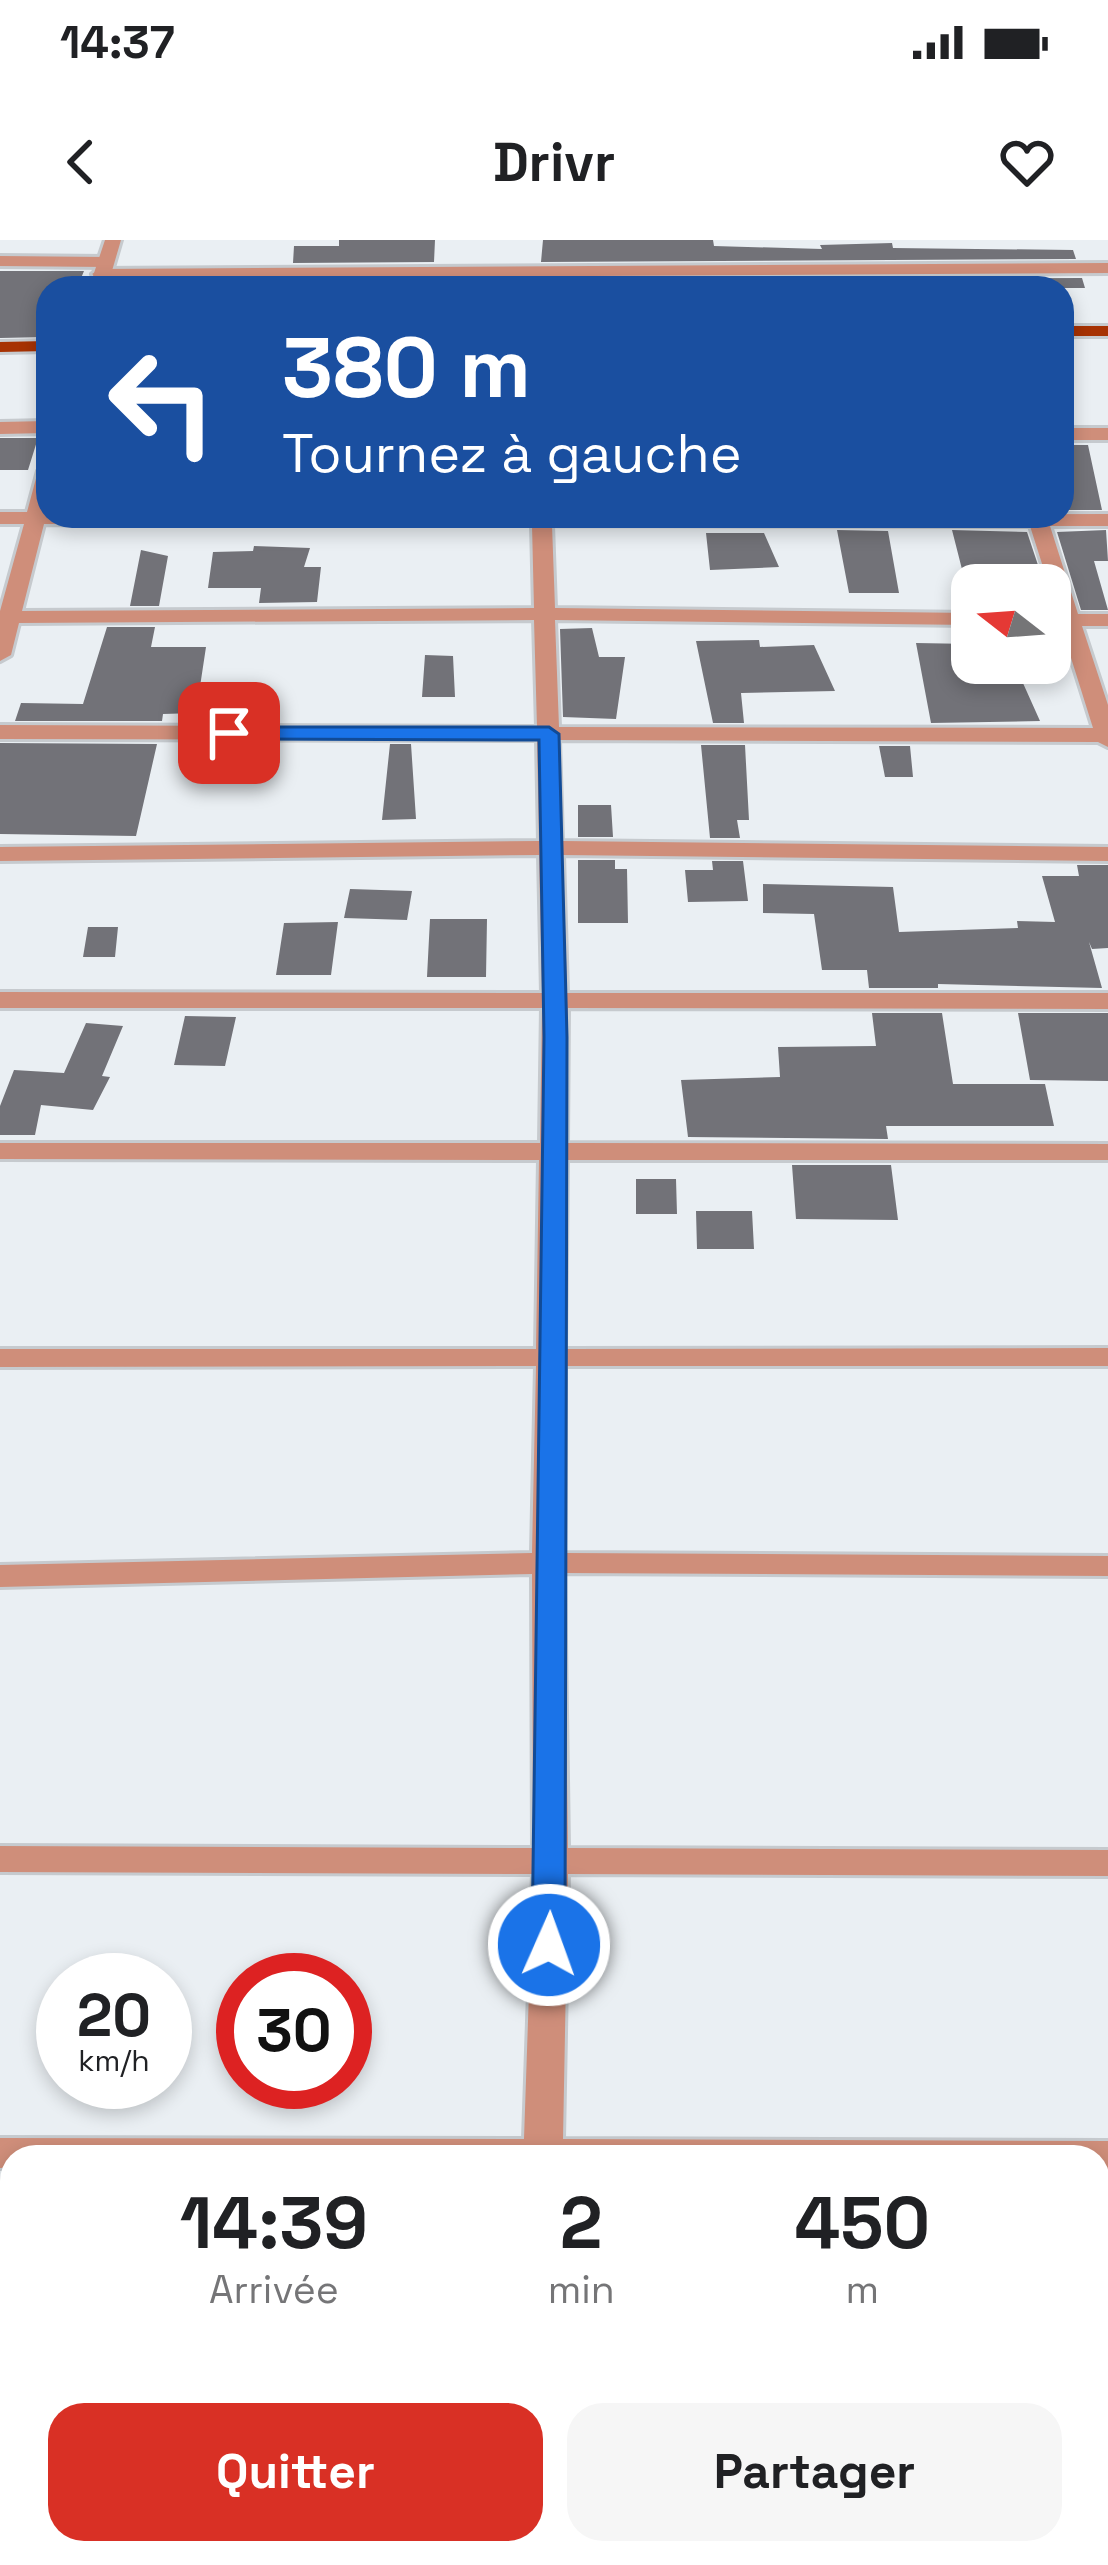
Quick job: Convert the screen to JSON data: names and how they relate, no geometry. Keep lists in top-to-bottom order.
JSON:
{
  "north": "left",
  "page": {
    "status": "14:37",
    "header": "Drivr",
    "turn": ["380 m", "Tournez à gauche"],
    "speed": "20 km/h",
    "limit": "30",
    "eta": [
      "14:39",
      "Arrivée",
      "2",
      "min",
      "450",
      "m"
    ],
    "buttons": ["Quitter", "Partager"]
  }
}
